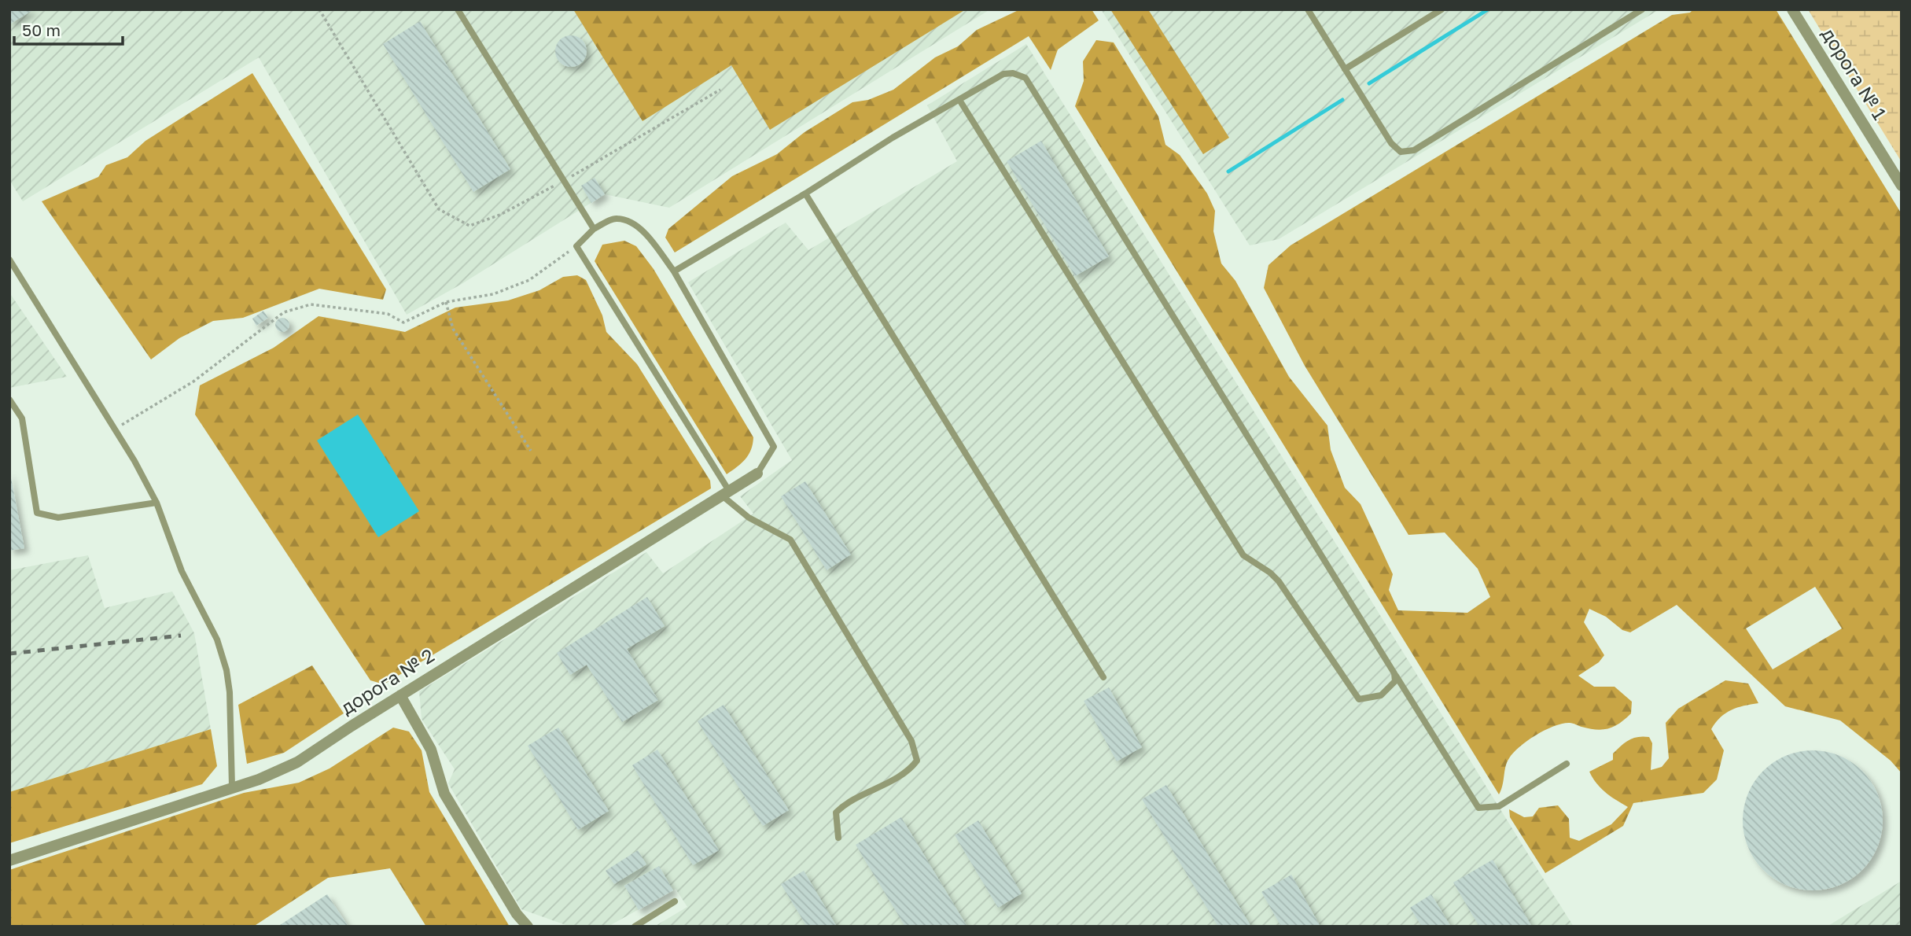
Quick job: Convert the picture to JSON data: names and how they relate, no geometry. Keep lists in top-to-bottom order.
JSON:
{
  "streets": {
    "street": ["дорога № 1", "дорога № 2"]
  },
  "scale_bar": "50 m"
}
